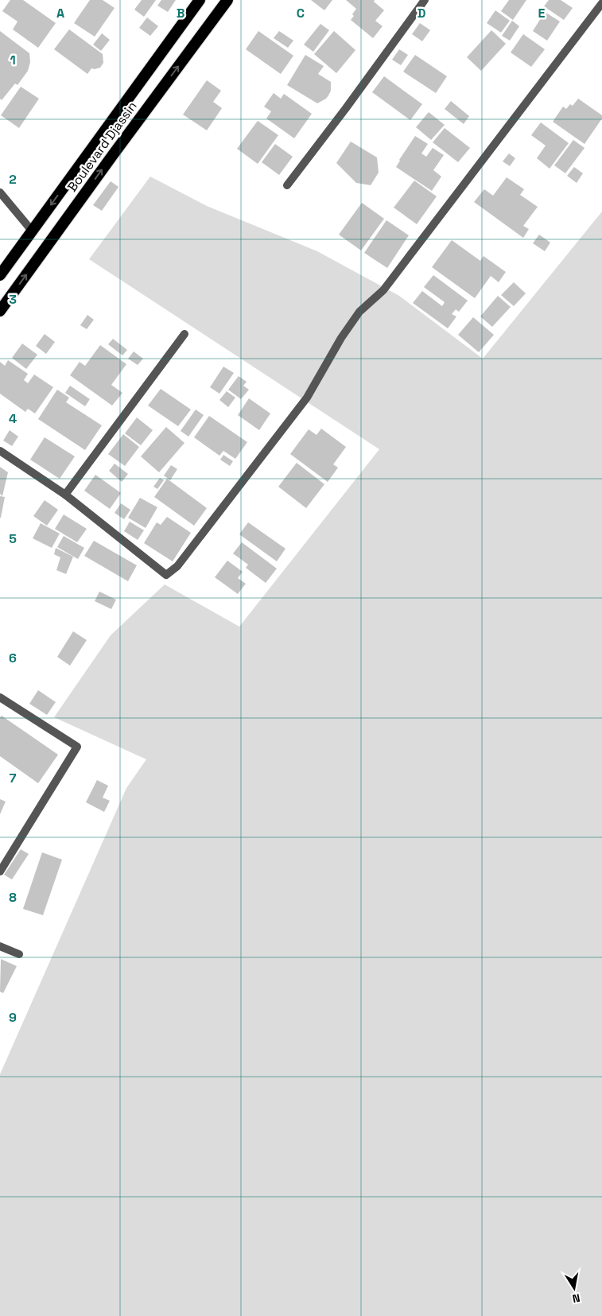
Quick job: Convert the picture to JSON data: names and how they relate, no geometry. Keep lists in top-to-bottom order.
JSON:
{
  "streets": {
    "highway": ["Boulevard Djassin"]
  },
  "north": "bottom",
  "grid": {
    "columns": [
      "A",
      "B",
      "C",
      "D",
      "E"
    ],
    "rows": [
      "1",
      "2",
      "3",
      "4",
      "5",
      "6",
      "7",
      "8",
      "9"
    ]
  }
}
